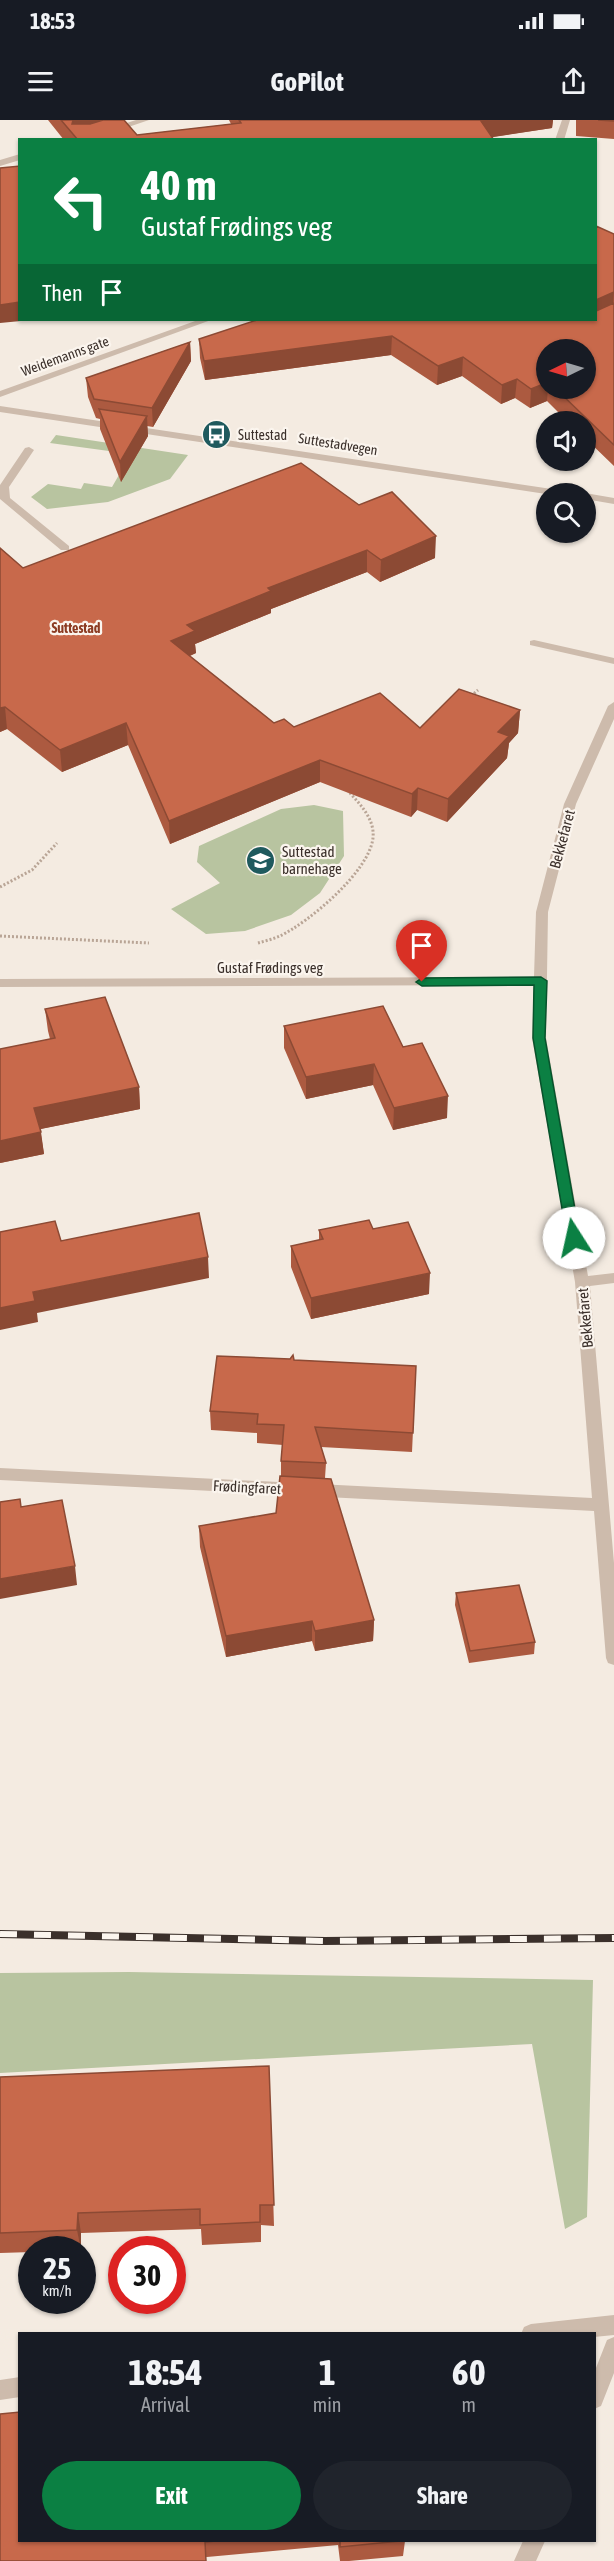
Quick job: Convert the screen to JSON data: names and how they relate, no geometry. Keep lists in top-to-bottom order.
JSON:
{
  "streets": {
    "street": [
      "Weidemanns gate",
      "Suttestadvegen",
      "Bekkefaret",
      "Gustaf Frødings veg",
      "Frødingfaret"
    ]
  },
  "crossings": [
    ["Bekkefaret", "Gustaf Frødings veg"],
    ["Bekkefaret", "Frødingfaret"]
  ],
  "districts": ["Suttestad"],
  "places": {
    "bus stop": ["Suttestad"],
    "school or university": ["Suttestad barnehage"]
  },
  "north": "left",
  "page": {
    "status": "18:53",
    "header": "GoPilot",
    "turn": ["40 m", "Gustaf Frødings veg"],
    "then": "Then",
    "speed": "25 km/h",
    "limit": "30",
    "eta": [
      "18:54",
      "Arrival",
      "1",
      "min",
      "60",
      "m"
    ],
    "buttons": ["Exit", "Share"]
  }
}
